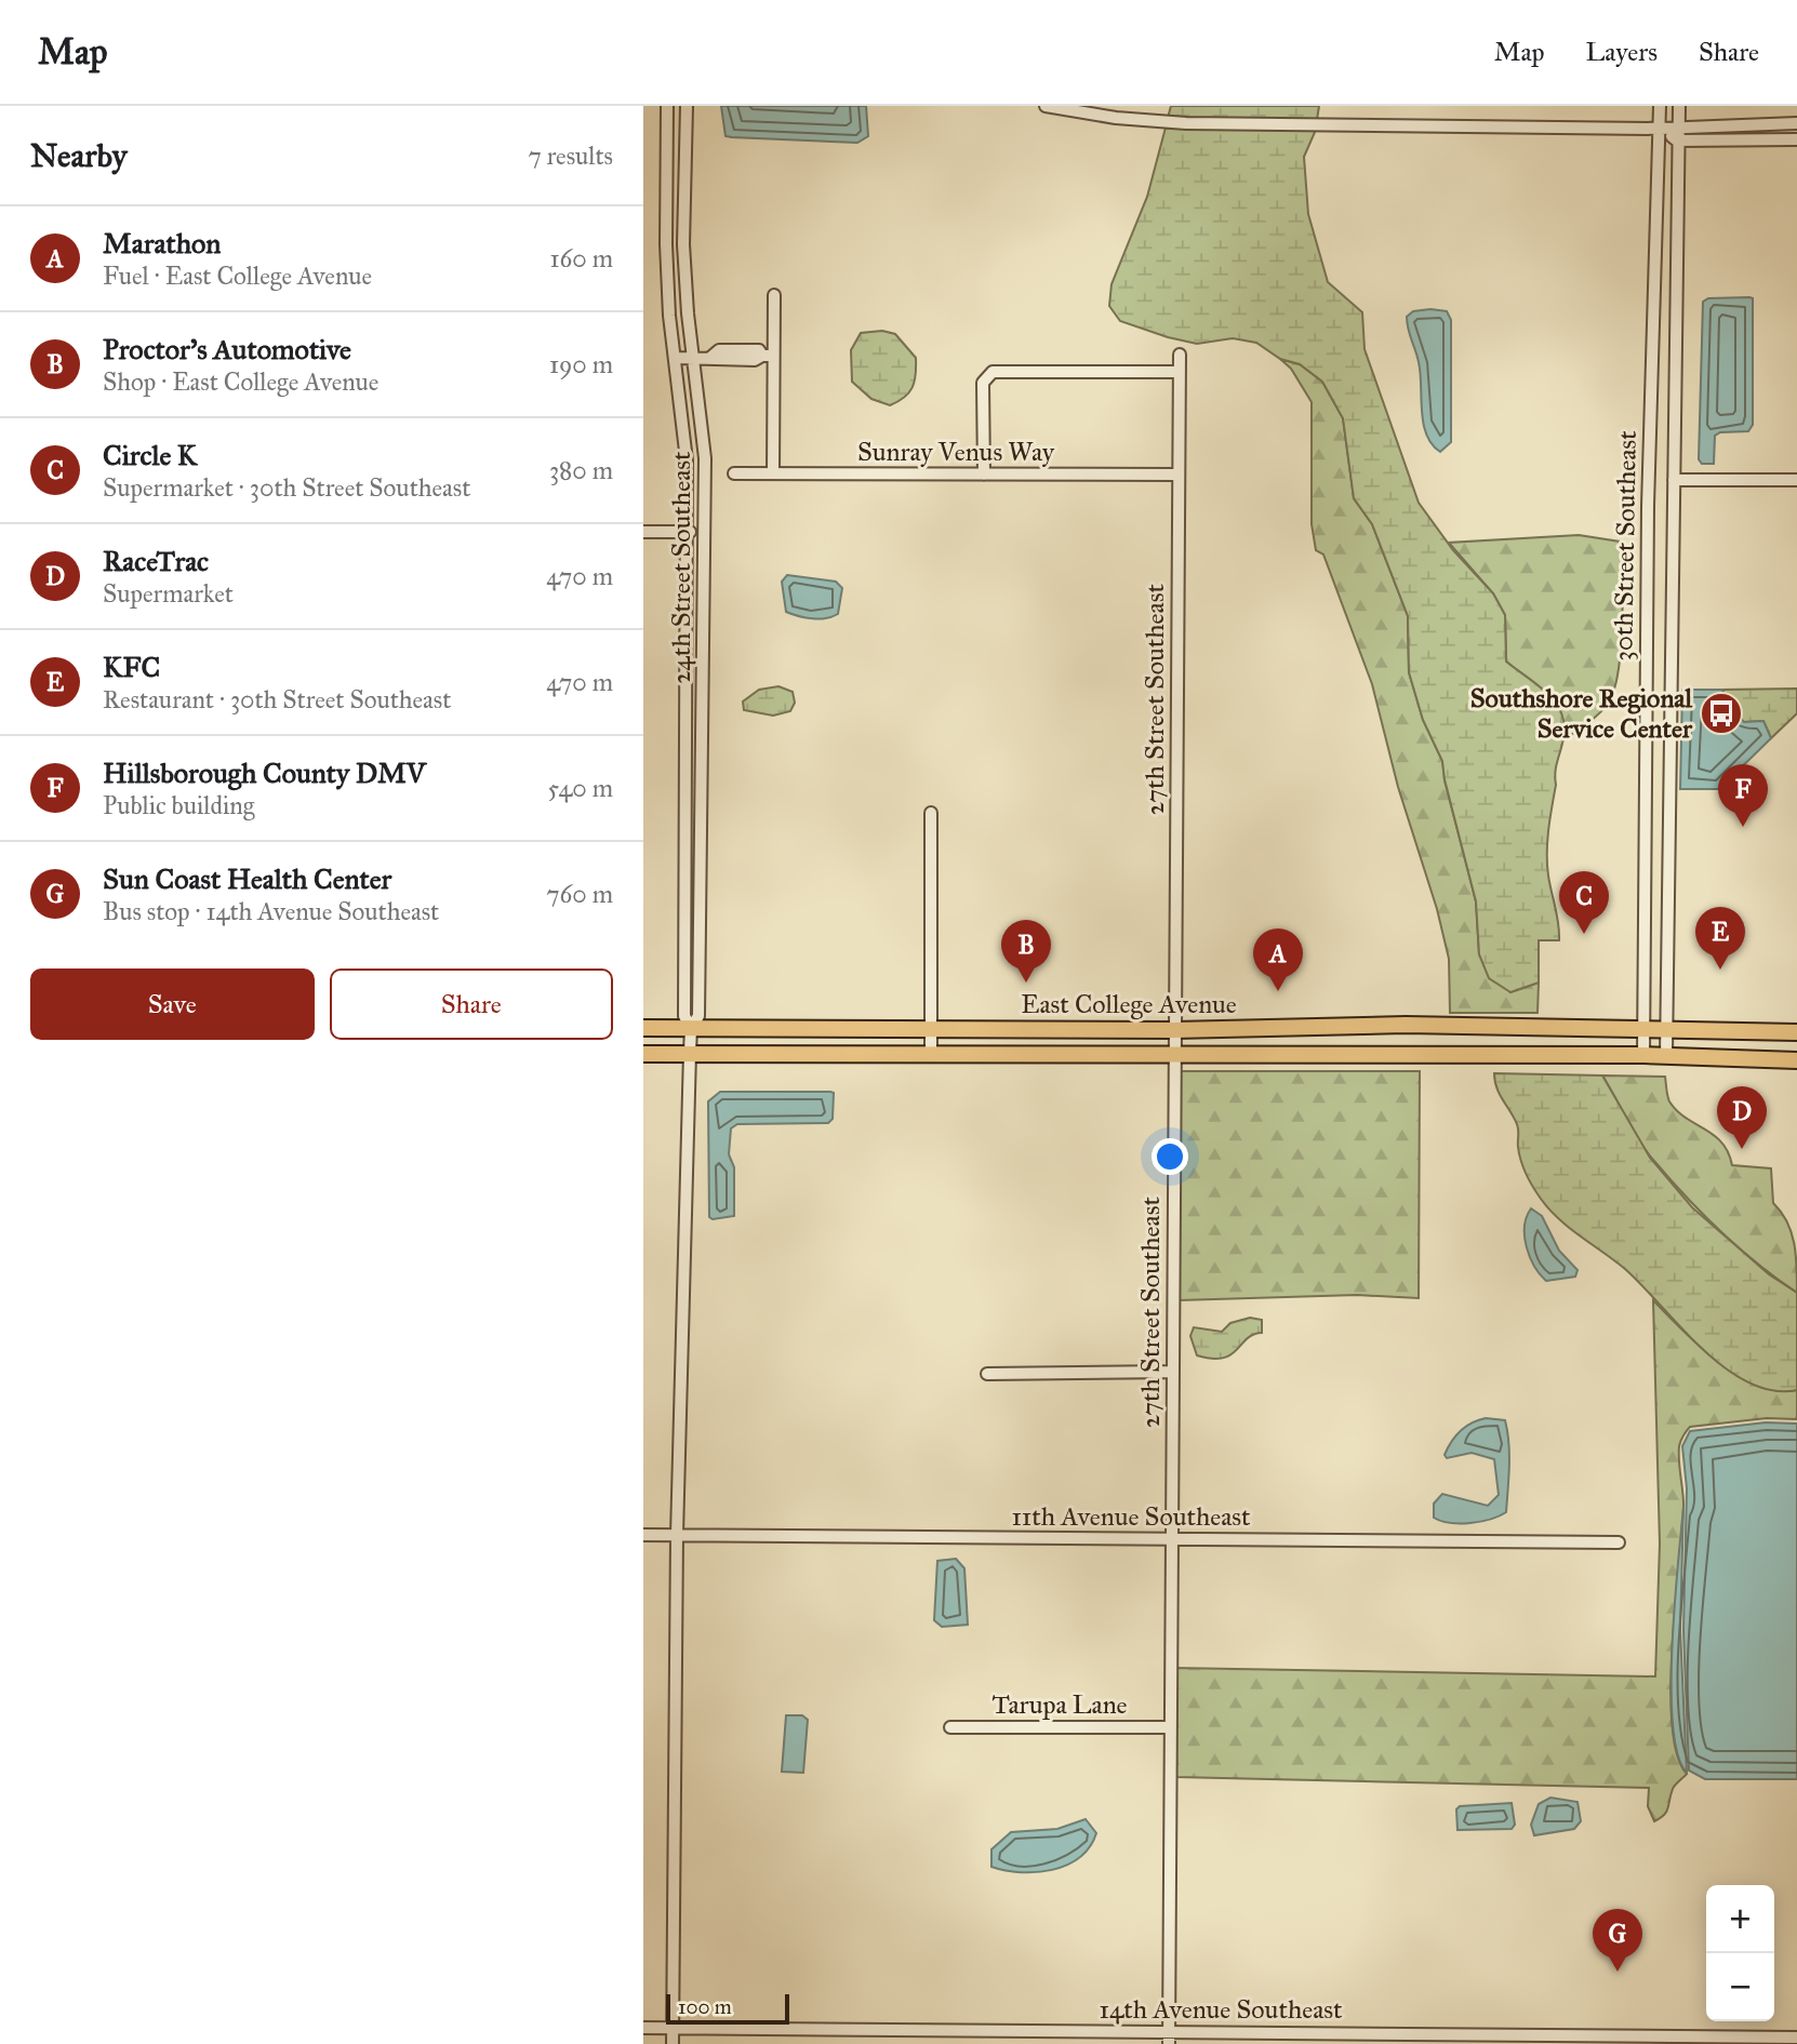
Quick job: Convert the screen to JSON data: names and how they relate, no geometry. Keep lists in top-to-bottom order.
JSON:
{
  "streets": {
    "main road": ["East College Avenue"],
    "street": [
      "Sunray Venus Way",
      "30th Street Southeast",
      "24th Street Southeast",
      "27th Street Southeast",
      "11th Avenue Southeast",
      "Tarupa Lane",
      "14th Avenue Southeast"
    ]
  },
  "crossings": [
    ["Sunray Venus Way", "27th Street Southeast"],
    ["30th Street Southeast", "East College Avenue"],
    ["24th Street Southeast", "East College Avenue"],
    ["24th Street Southeast", "11th Avenue Southeast"],
    ["24th Street Southeast", "14th Avenue Southeast"],
    ["27th Street Southeast", "East College Avenue"],
    ["27th Street Southeast", "11th Avenue Southeast"],
    ["27th Street Southeast", "Tarupa Lane"],
    ["27th Street Southeast", "14th Avenue Southeast"]
  ],
  "places": {
    "bus stop": ["Southshore Regional Service Center"]
  },
  "scale_bar": "100 m",
  "page": {
    "header": "Map",
    "nav": ["Map", "Layers", "Share"],
    "heading": ["Nearby", "7 results"],
    "list": [
      {
        "mark": "A",
        "name": "Marathon",
        "note": "Fuel · East College Avenue",
        "value": "160 m"
      },
      {
        "mark": "B",
        "name": "Proctor's Automotive",
        "note": "Shop · East College Avenue",
        "value": "190 m"
      },
      {
        "mark": "C",
        "name": "Circle K",
        "note": "Supermarket · 30th Street Southeast",
        "value": "380 m"
      },
      {
        "mark": "D",
        "name": "RaceTrac",
        "note": "Supermarket",
        "value": "470 m"
      },
      {
        "mark": "E",
        "name": "KFC",
        "note": "Restaurant · 30th Street Southeast",
        "value": "470 m"
      },
      {
        "mark": "F",
        "name": "Hillsborough County DMV",
        "note": "Public building",
        "value": "540 m"
      },
      {
        "mark": "G",
        "name": "Sun Coast Health Center",
        "note": "Bus stop · 14th Avenue Southeast",
        "value": "760 m"
      }
    ],
    "pins": [
      "F",
      "C",
      "E",
      "B",
      "A",
      "D",
      "G"
    ],
    "buttons": ["Save", "Share"],
    "map_buttons": ["+", "−"],
    "scale": "100 m"
  }
}
